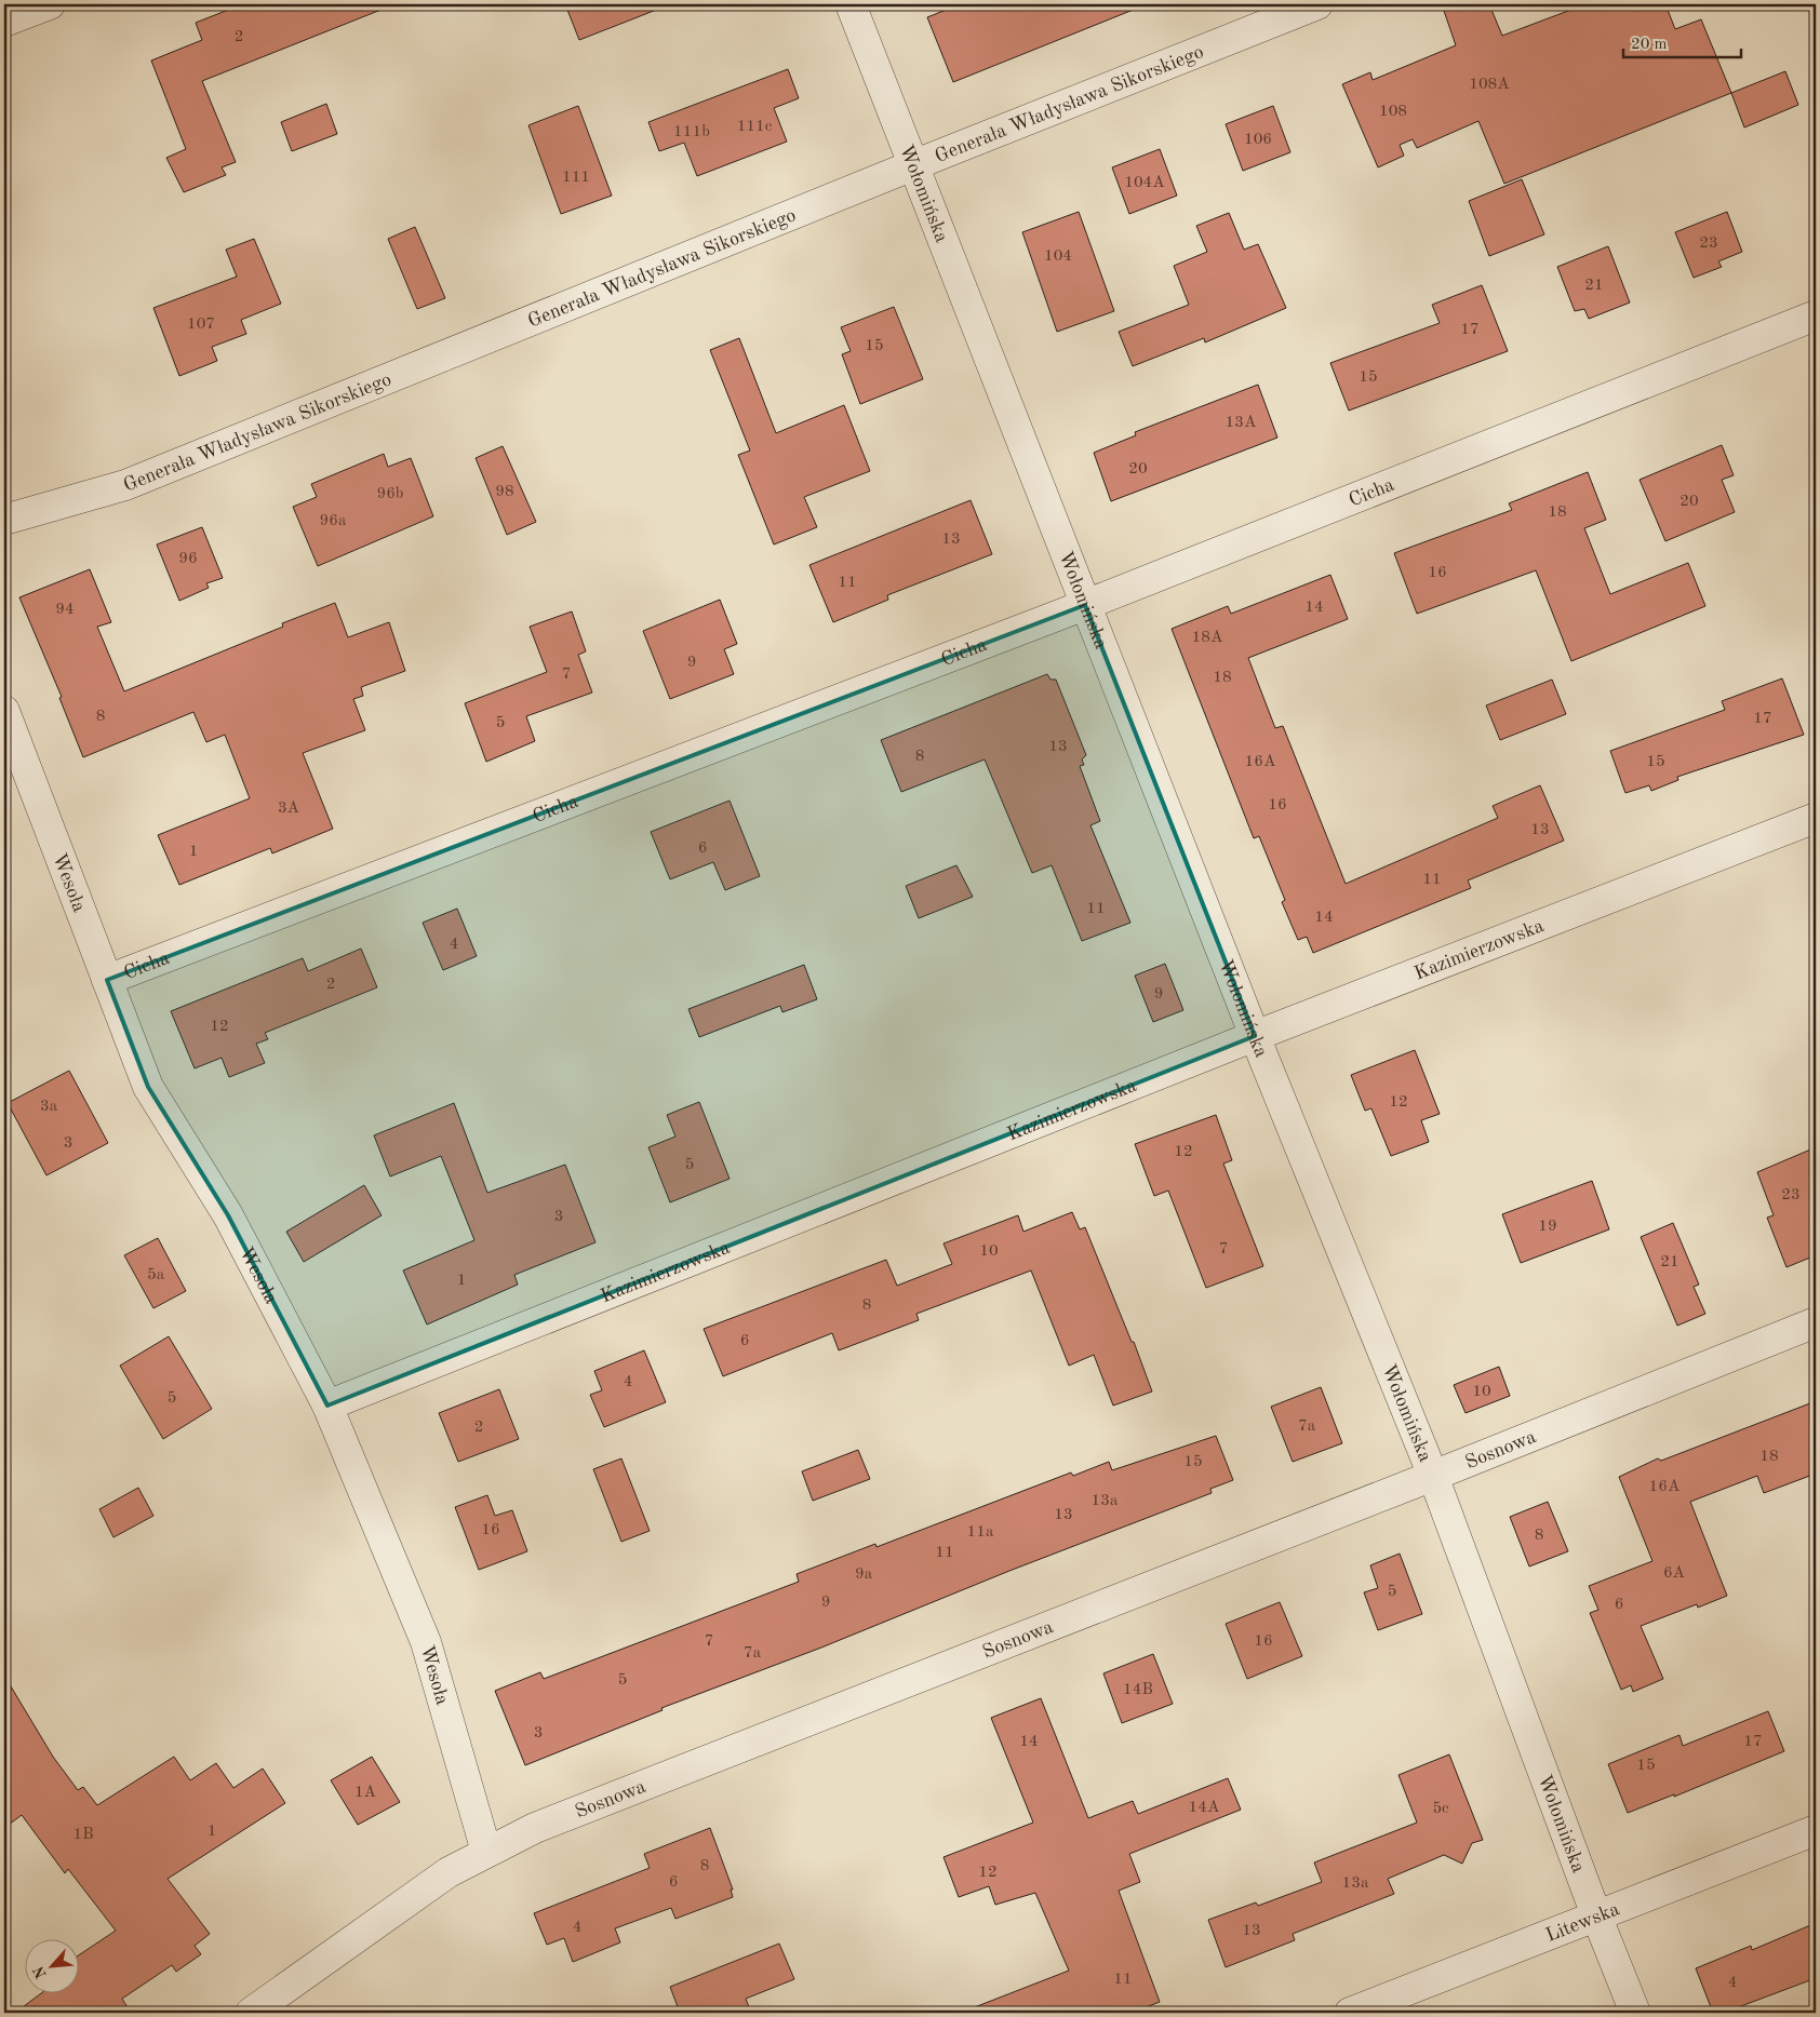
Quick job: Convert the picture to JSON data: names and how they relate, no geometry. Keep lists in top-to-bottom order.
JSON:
{
  "streets": {
    "street": [
      "Generała Władysława Sikorskiego",
      "Wołomińska",
      "Cicha",
      "Wesoła",
      "Kazimierzowska",
      "Sosnowa",
      "Litewska"
    ]
  },
  "crossings": [
    ["Generała Władysława Sikorskiego", "Wołomińska"],
    ["Wołomińska", "Cicha"],
    ["Wołomińska", "Kazimierzowska"],
    ["Wołomińska", "Sosnowa"],
    ["Wołomińska", "Litewska"],
    ["Cicha", "Wesoła"],
    ["Wesoła", "Kazimierzowska"],
    ["Wesoła", "Sosnowa"]
  ],
  "house_numbers": [
    "2",
    "108A",
    "108",
    "111c",
    "111b",
    "106",
    "111",
    "104A",
    "23",
    "104",
    "21",
    "107",
    "17",
    "15",
    "15",
    "13A",
    "20",
    "98",
    "96b",
    "20",
    "18",
    "96a",
    "13",
    "96",
    "16",
    "11",
    "14",
    "94",
    "18A",
    "9",
    "7",
    "18",
    "8",
    "17",
    "5",
    "13",
    "8",
    "16A",
    "15",
    "16",
    "3A",
    "13",
    "6",
    "1",
    "11",
    "11",
    "14",
    "4",
    "2",
    "9",
    "12",
    "12",
    "3a",
    "3",
    "12",
    "5",
    "23",
    "3",
    "19",
    "7",
    "10",
    "21",
    "5a",
    "1",
    "8",
    "6",
    "4",
    "10",
    "5",
    "7a",
    "2",
    "18",
    "15",
    "16A",
    "13a",
    "13",
    "16",
    "11a",
    "8",
    "11",
    "6A",
    "9a",
    "5",
    "9",
    "6",
    "7",
    "16",
    "7a",
    "5",
    "14B",
    "3",
    "14",
    "17",
    "15",
    "1A",
    "14A",
    "5c",
    "1",
    "1B",
    "8",
    "12",
    "6",
    "13a",
    "4",
    "13",
    "11",
    "4"
  ],
  "scale_bar": "20 m",
  "north": "bottom left"
}
